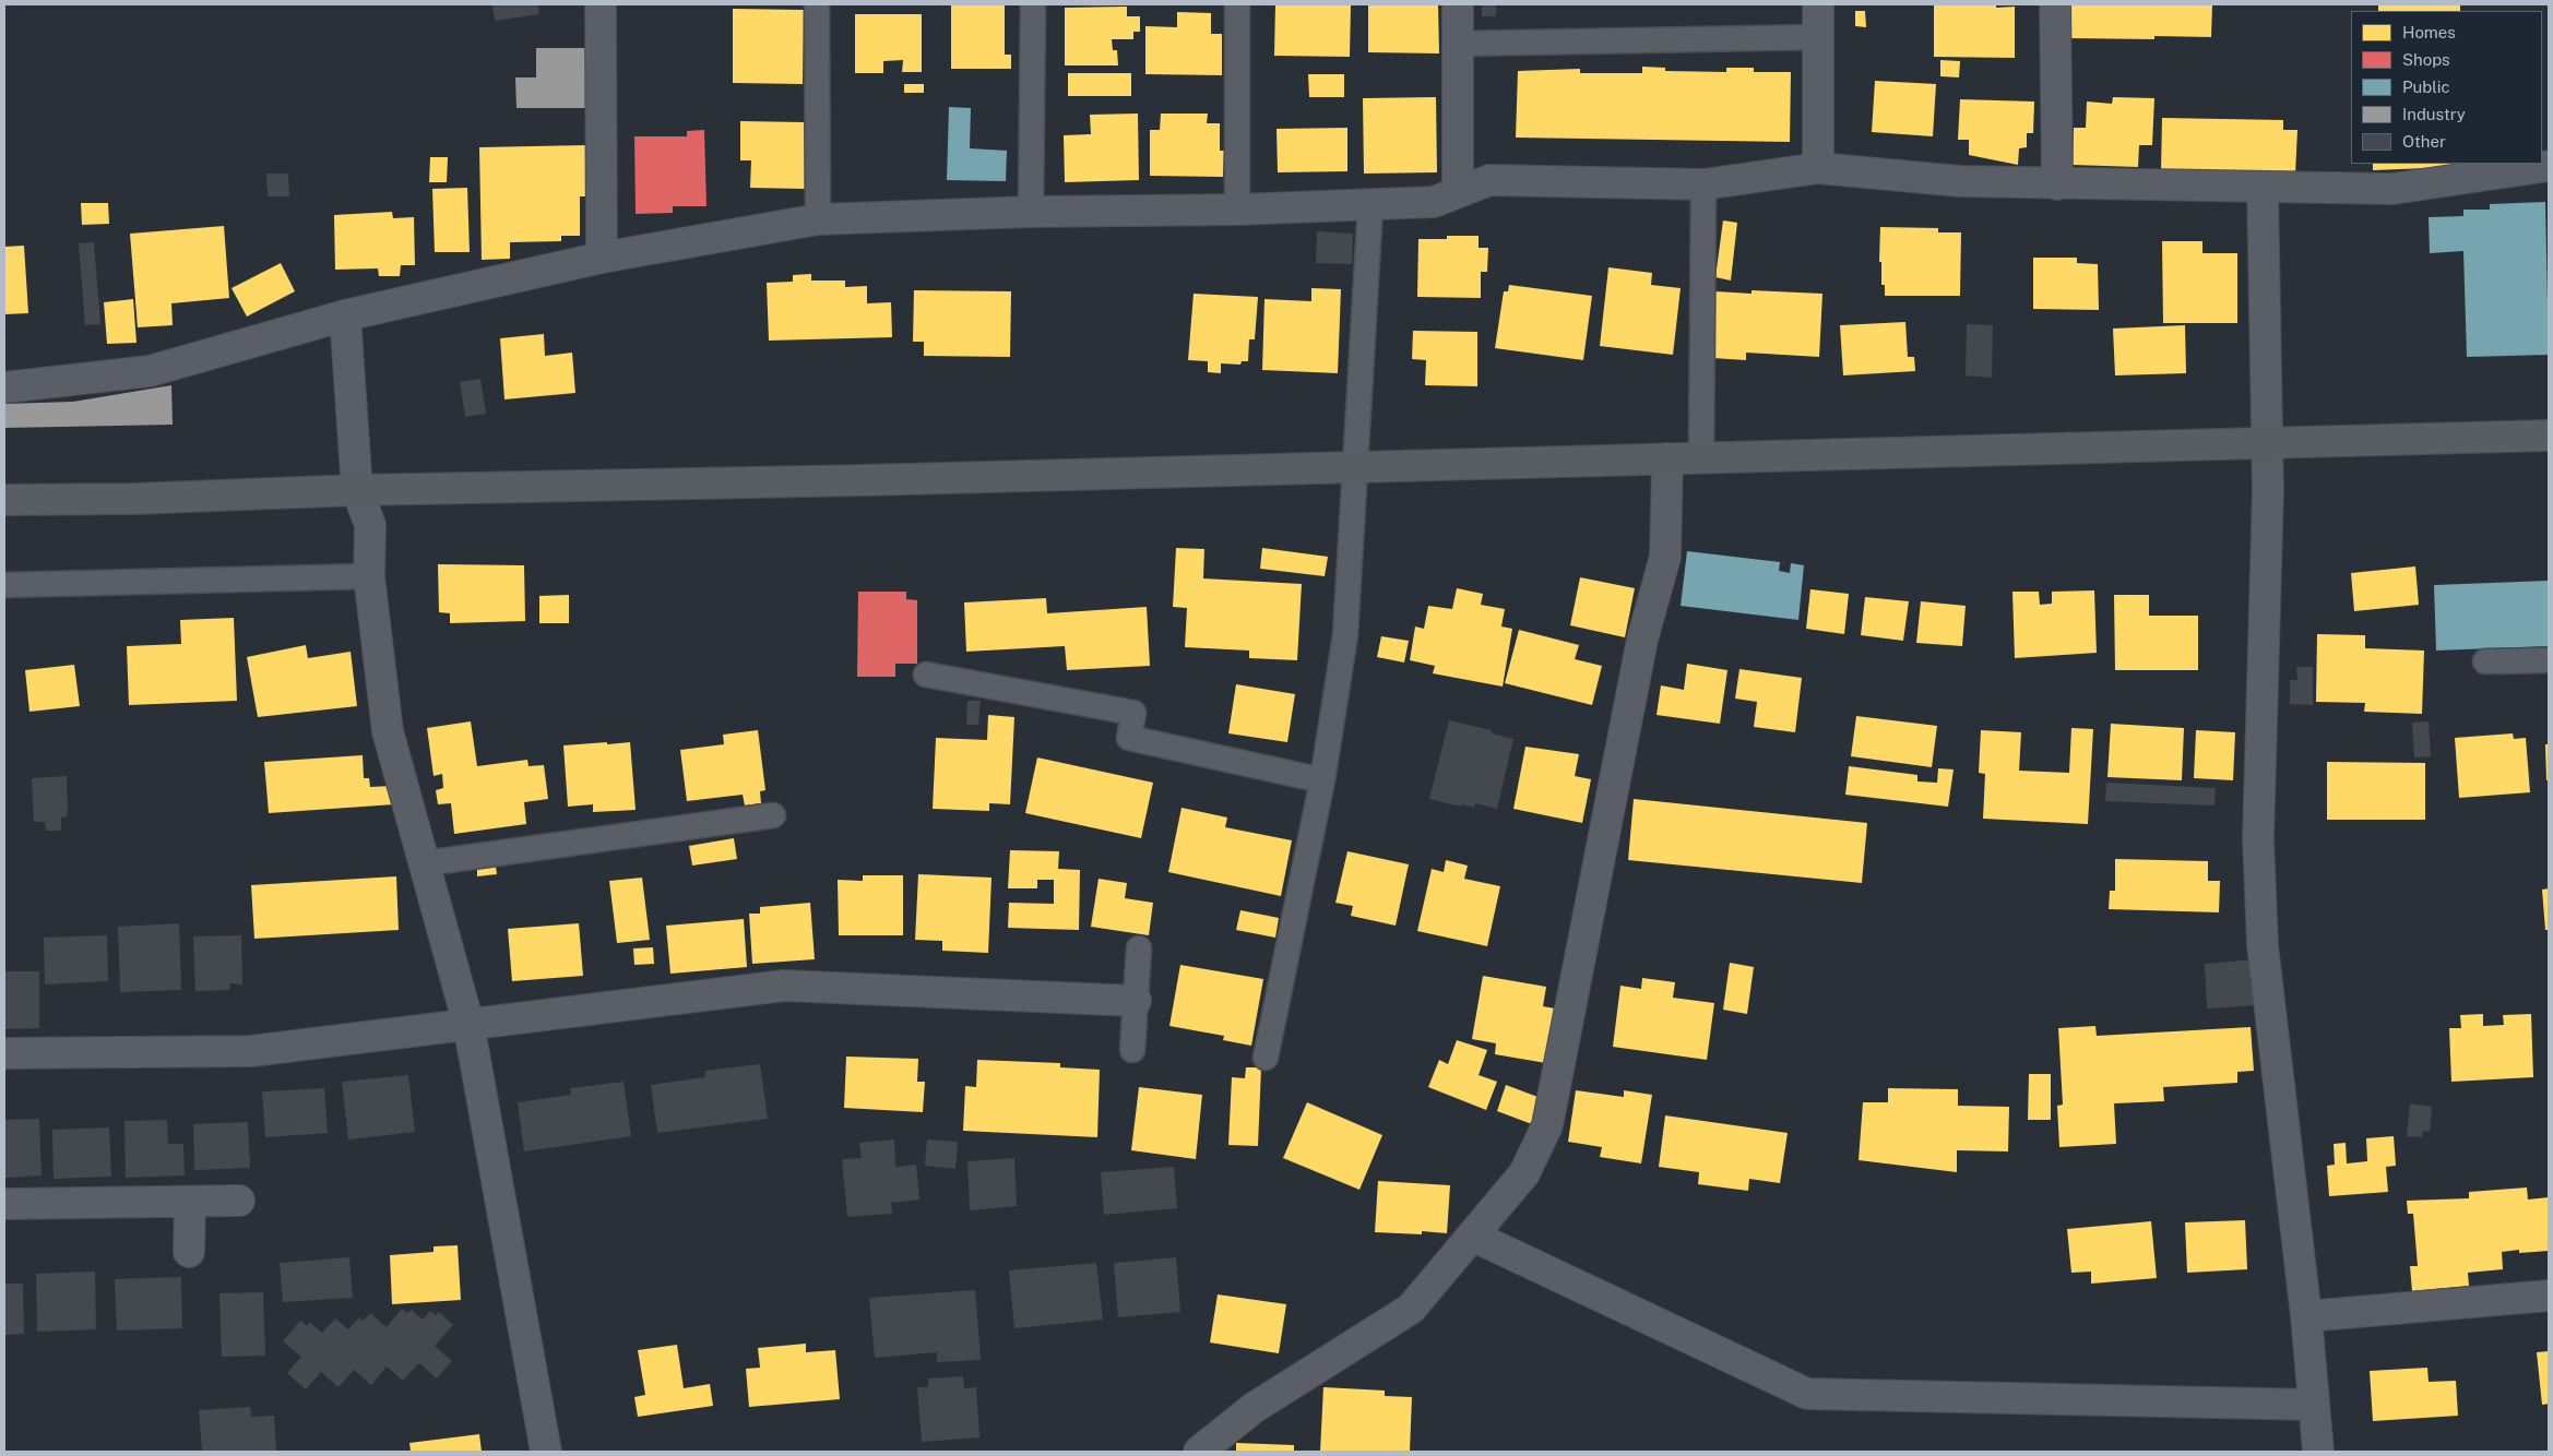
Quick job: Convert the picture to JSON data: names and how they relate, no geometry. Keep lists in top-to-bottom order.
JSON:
{
  "legend": [
    "Homes",
    "Shops",
    "Public",
    "Industry",
    "Other"
  ]
}
